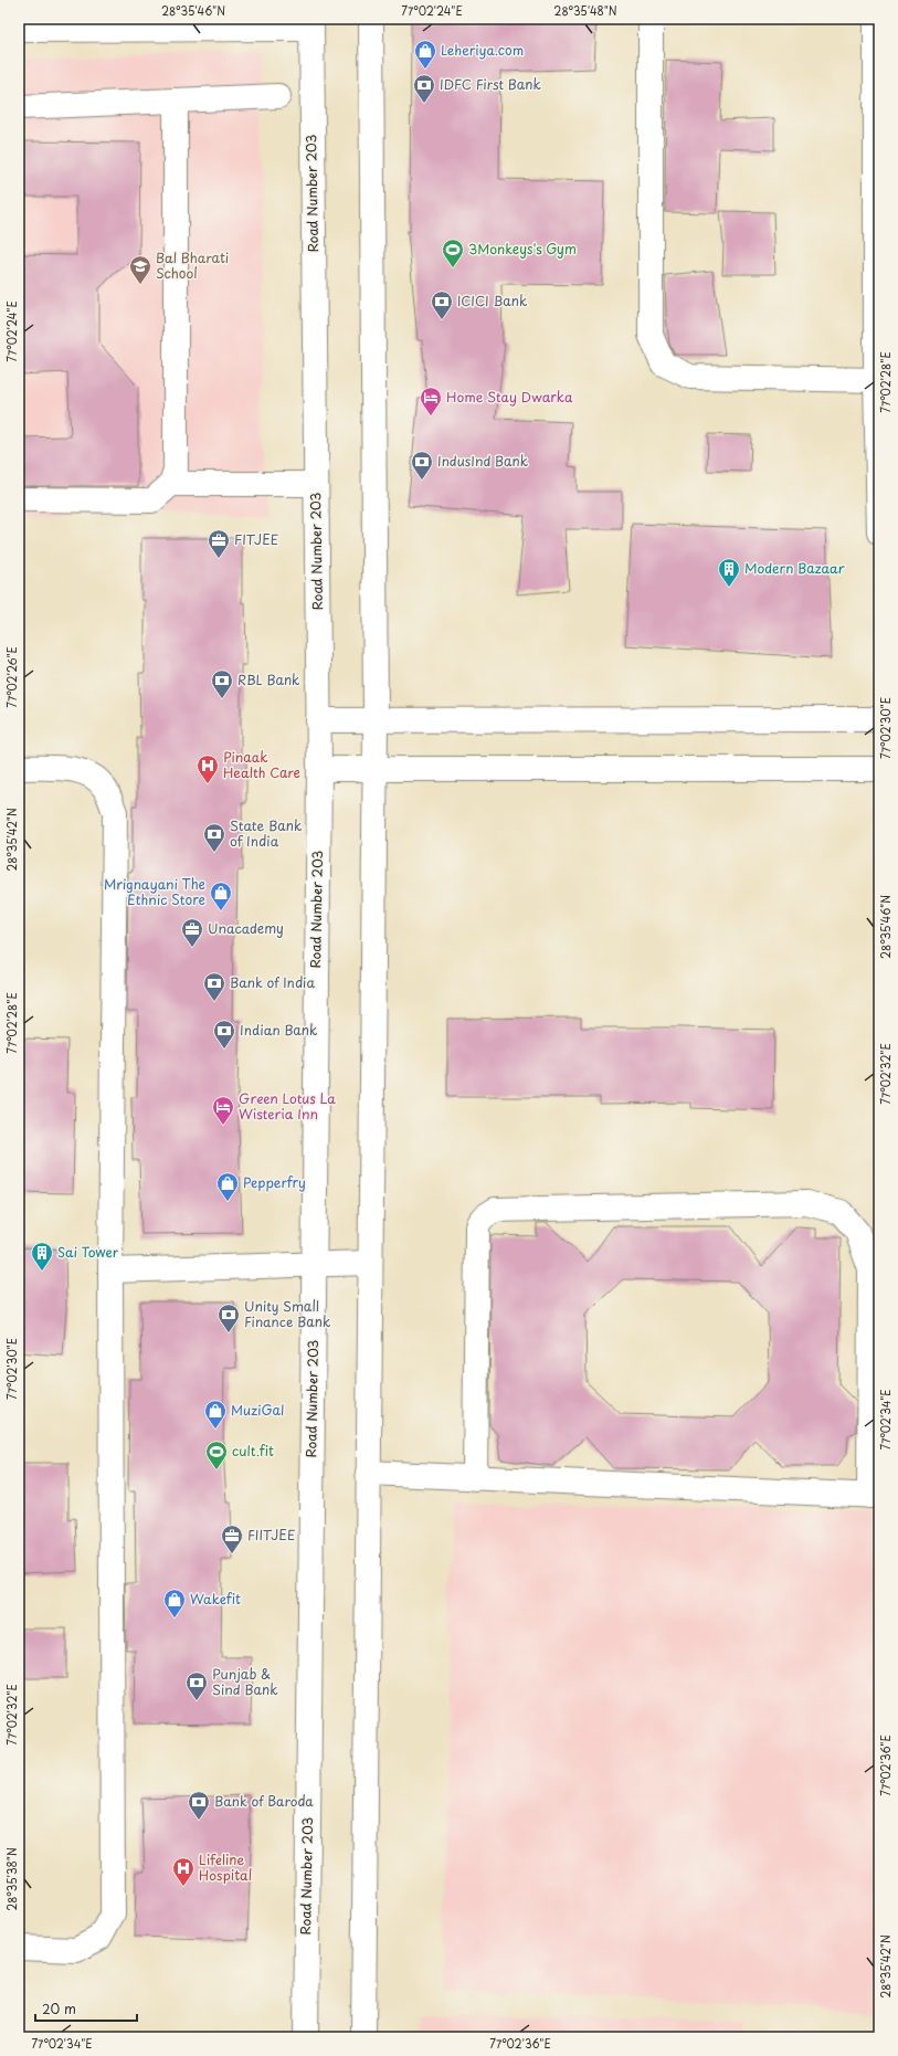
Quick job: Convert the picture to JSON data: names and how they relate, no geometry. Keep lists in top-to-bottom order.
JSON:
{
  "streets": {
    "street": ["Road Number 203"]
  },
  "places": {
    "shop": [
      "Leheriya.com",
      "Mrignayani The Ethnic Store",
      "Pepperfry",
      "MuziGal",
      "Wakefit"
    ],
    "bank": [
      "IDFC First Bank",
      "ICICI Bank",
      "IndusInd Bank",
      "RBL Bank",
      "State Bank of India",
      "Bank of India",
      "Indian Bank",
      "Unity Small Finance Bank",
      "Punjab & Sind Bank",
      "Bank of Baroda"
    ],
    "sports": ["3Monkeys's Gym", "cult.fit"],
    "school or university": ["Bal Bharati School"],
    "hotel": ["Home Stay Dwarka", "Green Lotus La Wisteria Inn"],
    "office": ["FITJEE", "Unacademy", "FIITJEE"],
    "building": ["Modern Bazaar", "Sai Tower"],
    "hospital": ["Pinaak Health Care", "Lifeline Hospital"]
  },
  "scale_bar": "20 m",
  "coordinates": [
    "28°35'46\"N",
    "77°02'24\"E",
    "28°35'48\"N",
    "77°02'28\"E",
    "77°02'26\"E",
    "77°02'30\"E",
    "28°35'42\"N",
    "77°02'32\"E",
    "77°02'34\"E",
    "77°02'36\"E",
    "28°35'38\"N"
  ]
}
